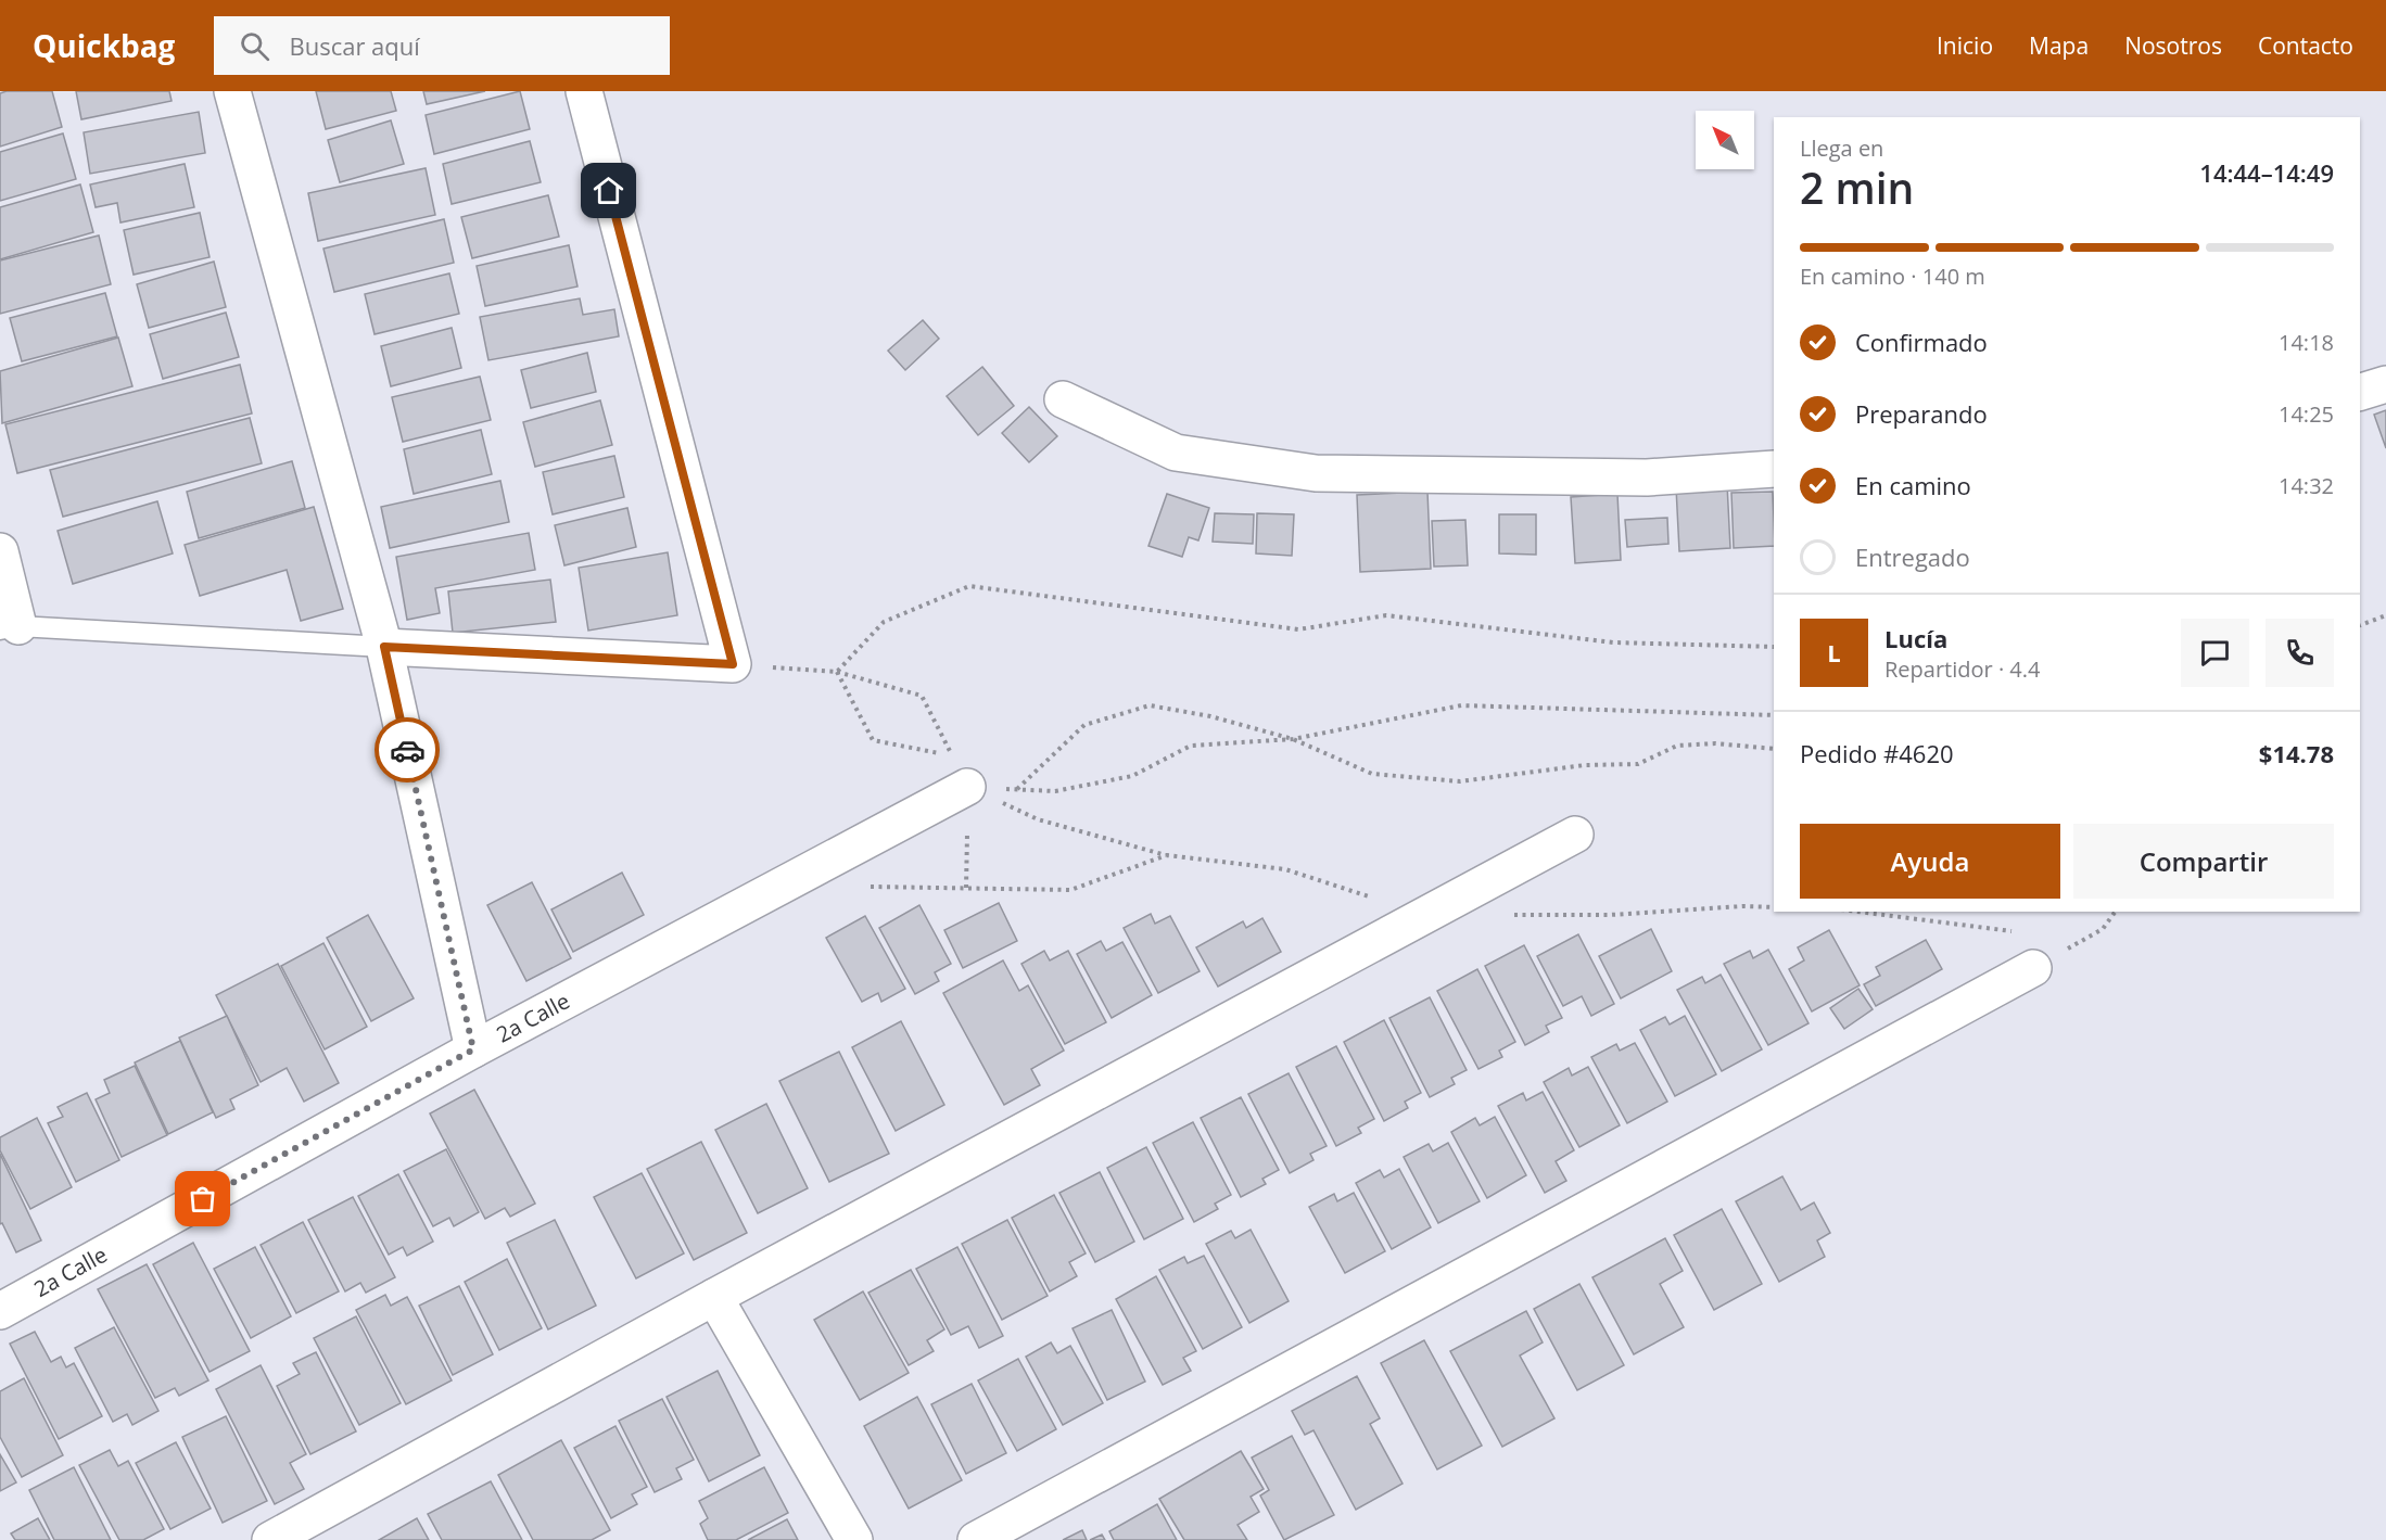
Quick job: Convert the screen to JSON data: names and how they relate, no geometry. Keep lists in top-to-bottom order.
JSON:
{
  "streets": {
    "street": ["2a Calle"]
  },
  "north": "top left",
  "page": {
    "header": "Quickbag",
    "search": "Buscar aquí",
    "nav": [
      "Inicio",
      "Mapa",
      "Nosotros",
      "Contacto"
    ],
    "heading": ["2 min", "Llega en", "14:44–14:49"],
    "panel": [
      "Lucía",
      "Repartidor · 4.4",
      "Pedido #4620",
      "$14.78"
    ],
    "bar": "En camino · 140 m",
    "list": [
      ["Confirmado", "14:18"],
      ["Preparando", "14:25"],
      ["En camino", "14:32"],
      "Entregado"
    ],
    "round": "L",
    "buttons": ["Ayuda", "Compartir"]
  }
}
